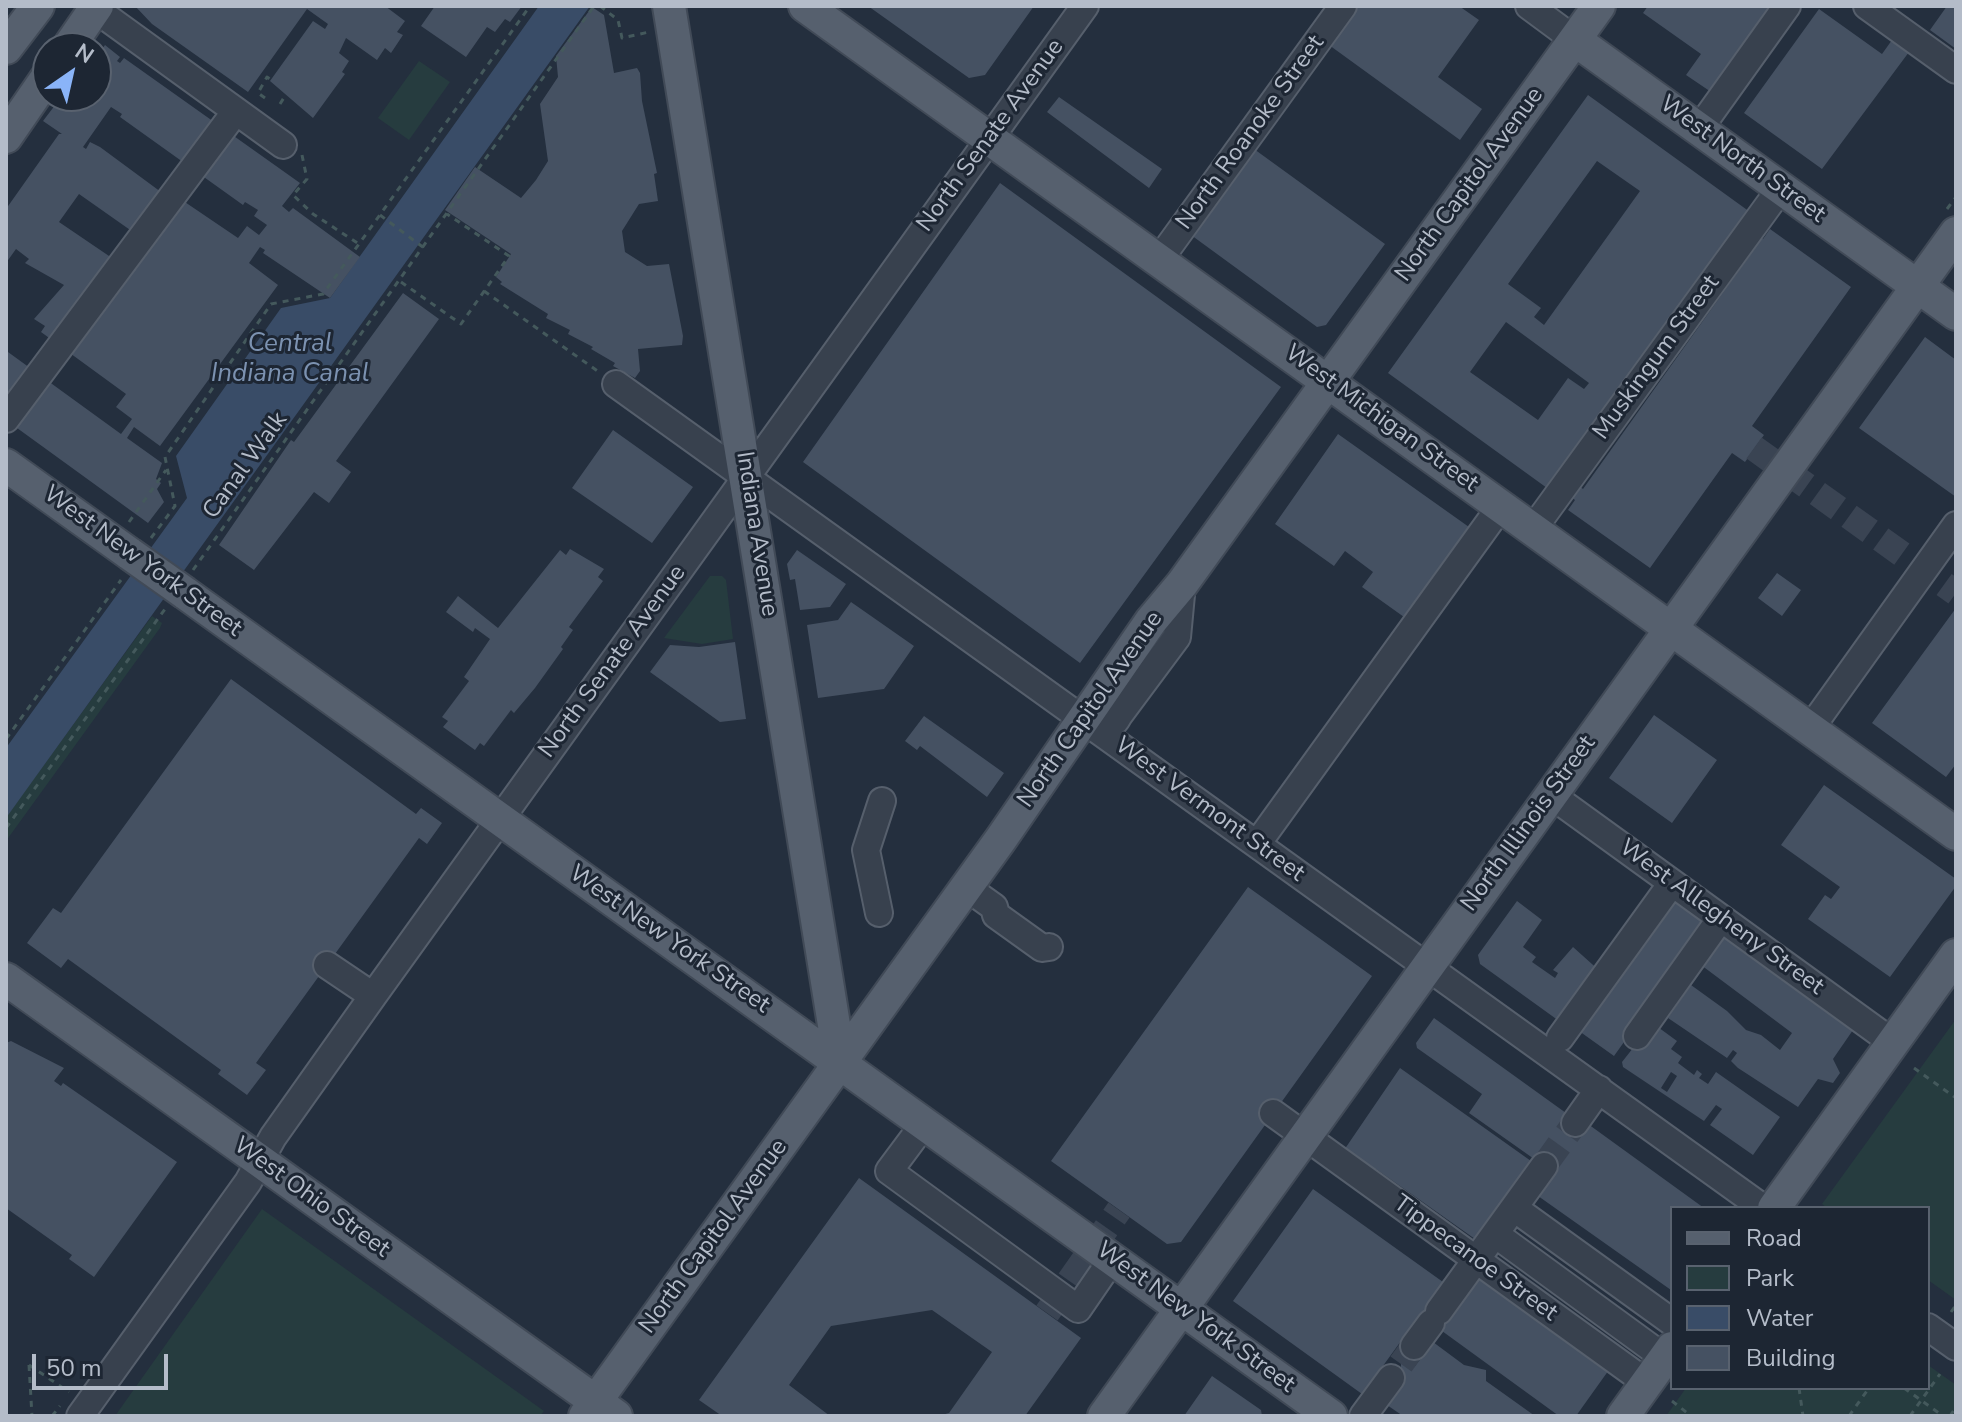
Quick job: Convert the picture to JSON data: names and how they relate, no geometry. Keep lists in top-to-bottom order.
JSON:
{
  "streets": {
    "main road": [
      "West North Street",
      "North Capitol Avenue",
      "West Michigan Street",
      "Indiana Avenue",
      "West New York Street",
      "North Illinois Street",
      "West Ohio Street"
    ],
    "street": [
      "North Roanoke Street",
      "North Senate Avenue",
      "Muskingum Street",
      "West Vermont Street",
      "West Allegheny Street",
      "Tippecanoe Street"
    ],
    "path": ["Canal Walk"]
  },
  "crossings": [
    ["North Roanoke Street", "West Michigan Street"],
    ["North Senate Avenue", "West Michigan Street"],
    ["North Senate Avenue", "Indiana Avenue"],
    ["North Senate Avenue", "West New York Street"],
    ["North Senate Avenue", "West Vermont Street"],
    ["North Senate Avenue", "West Ohio Street"],
    ["West North Street", "North Capitol Avenue"],
    ["West North Street", "Muskingum Street"],
    ["West North Street", "North Illinois Street"],
    ["North Capitol Avenue", "West Michigan Street"],
    ["North Capitol Avenue", "Indiana Avenue"],
    ["North Capitol Avenue", "West New York Street"],
    ["North Capitol Avenue", "West Vermont Street"],
    ["North Capitol Avenue", "West Ohio Street"],
    ["Muskingum Street", "West Michigan Street"],
    ["West Michigan Street", "North Illinois Street"],
    ["Canal Walk", "West New York Street"],
    ["Indiana Avenue", "West New York Street"],
    ["Indiana Avenue", "West Vermont Street"],
    ["West New York Street", "North Illinois Street"],
    ["West Vermont Street", "North Illinois Street"],
    ["North Illinois Street", "West Allegheny Street"],
    ["North Illinois Street", "Tippecanoe Street"]
  ],
  "water": ["Central Indiana Canal"],
  "legend": [
    "Road",
    "Park",
    "Water",
    "Building"
  ],
  "scale_bar": "50 m",
  "north": "top right"
}
